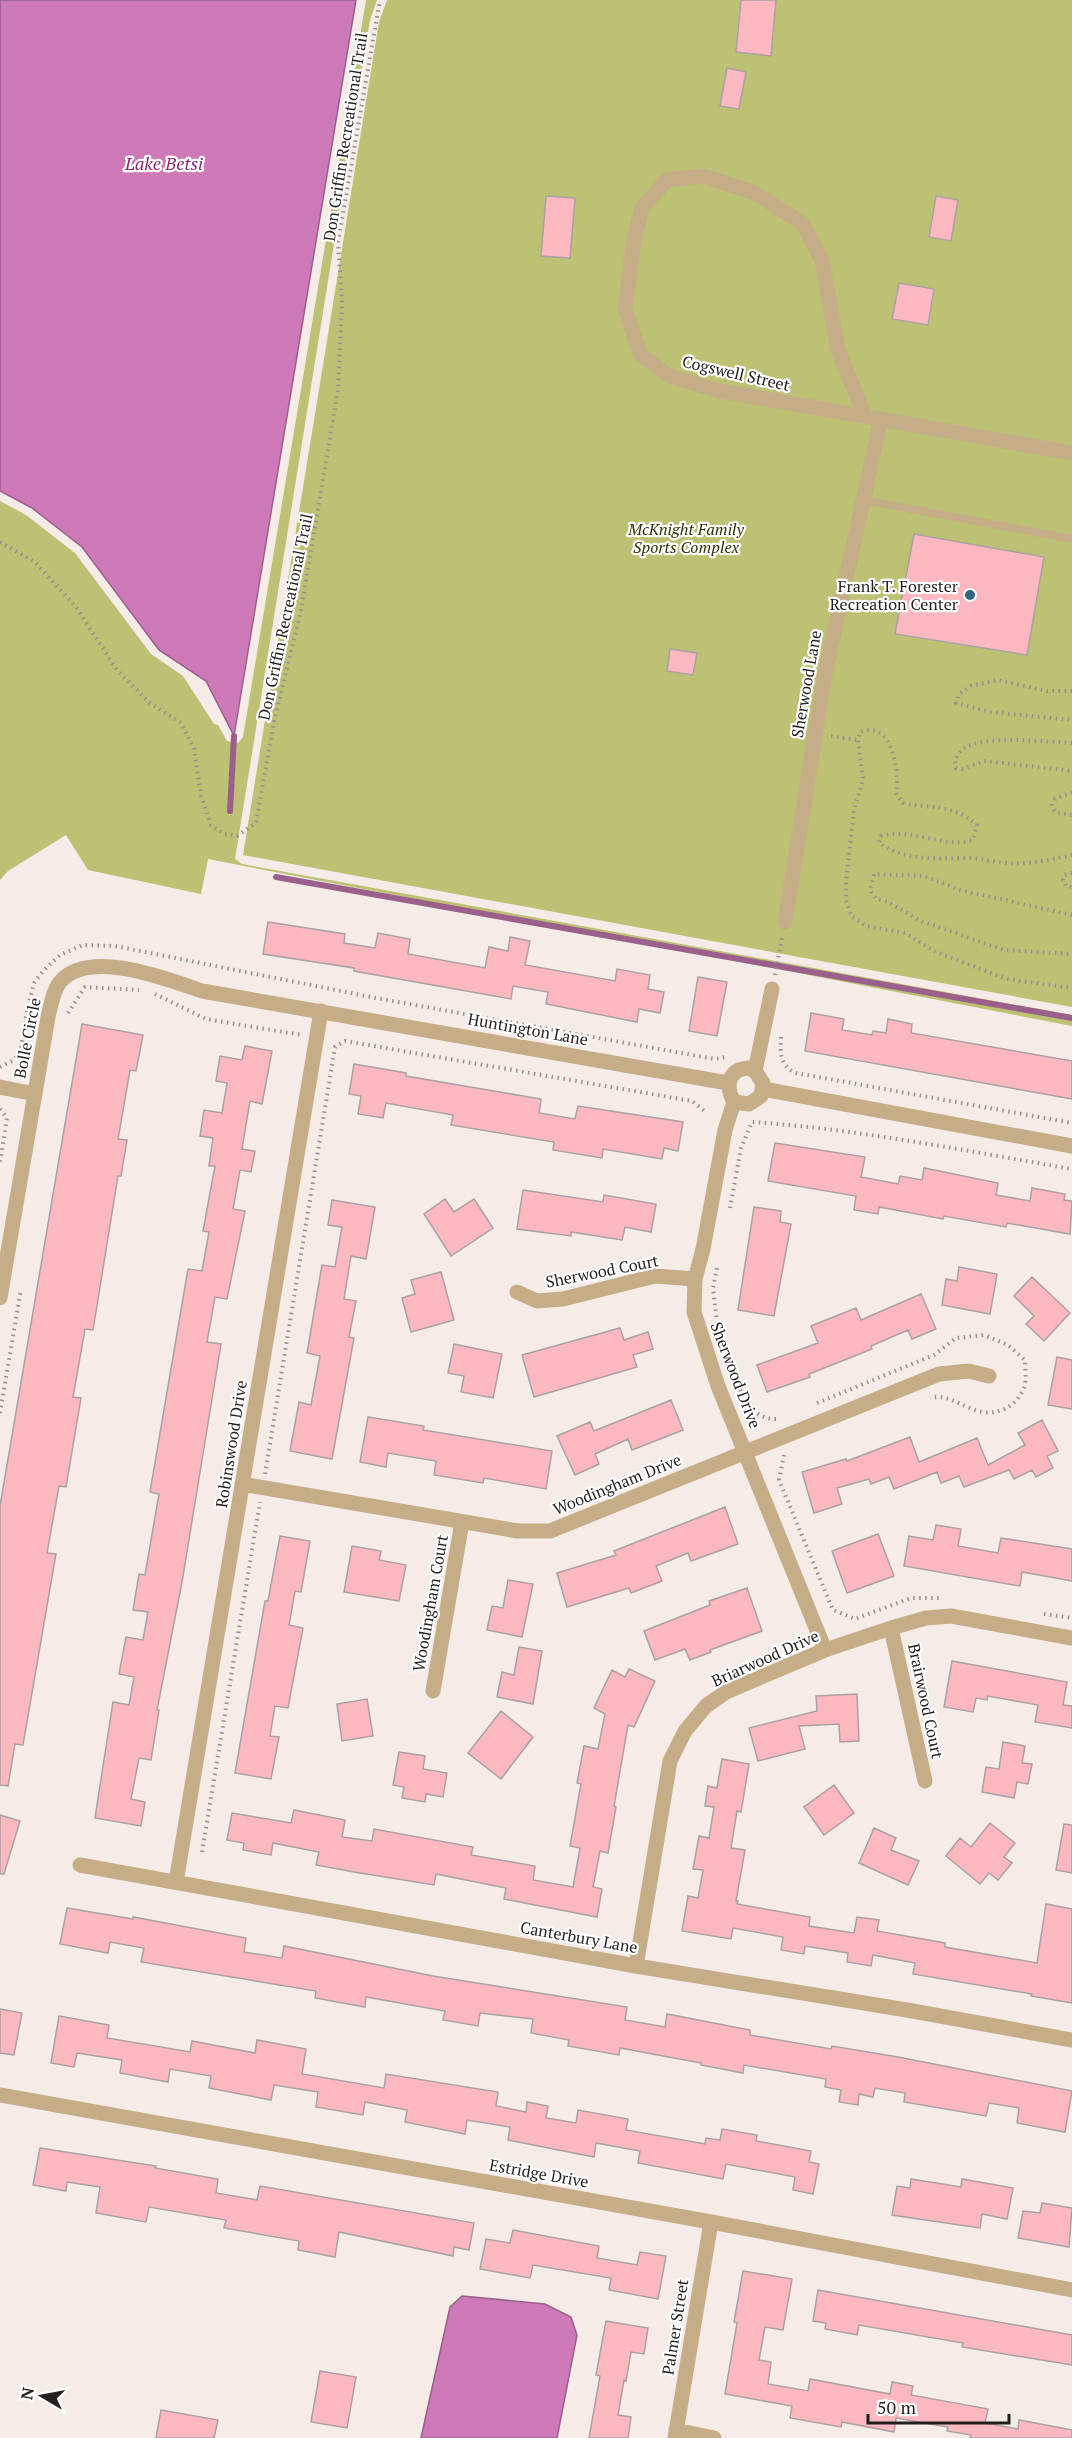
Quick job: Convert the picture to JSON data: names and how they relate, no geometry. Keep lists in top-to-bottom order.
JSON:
{
  "streets": {
    "street": [
      "Cogswell Street",
      "Sherwood Lane",
      "Huntington Lane",
      "Bolle Circle",
      "Sherwood Court",
      "Sherwood Drive",
      "Robinswood Drive",
      "Woodingham Drive",
      "Woodingham Court",
      "Briarwood Drive",
      "Brairwood Court",
      "Canterbury Lane",
      "Estridge Drive",
      "Palmer Street"
    ],
    "path": ["Don Griffin Recreational Trail"]
  },
  "crossings": [
    ["Cogswell Street", "Sherwood Lane"],
    ["Huntington Lane", "Bolle Circle"],
    ["Huntington Lane", "Sherwood Drive"],
    ["Huntington Lane", "Robinswood Drive"],
    ["Bolle Circle", "Robinswood Drive"],
    ["Sherwood Court", "Sherwood Drive"],
    ["Sherwood Drive", "Woodingham Drive"],
    ["Sherwood Drive", "Briarwood Drive"],
    ["Robinswood Drive", "Woodingham Drive"],
    ["Robinswood Drive", "Canterbury Lane"],
    ["Woodingham Drive", "Woodingham Court"],
    ["Briarwood Drive", "Brairwood Court"],
    ["Briarwood Drive", "Canterbury Lane"],
    ["Estridge Drive", "Palmer Street"]
  ],
  "water": ["Lake Betsi"],
  "parks": ["McKnight Family Sports Complex"],
  "places": ["Frank T. Forester Recreation Center"],
  "scale_bar": "50 m",
  "north": "left"
}
